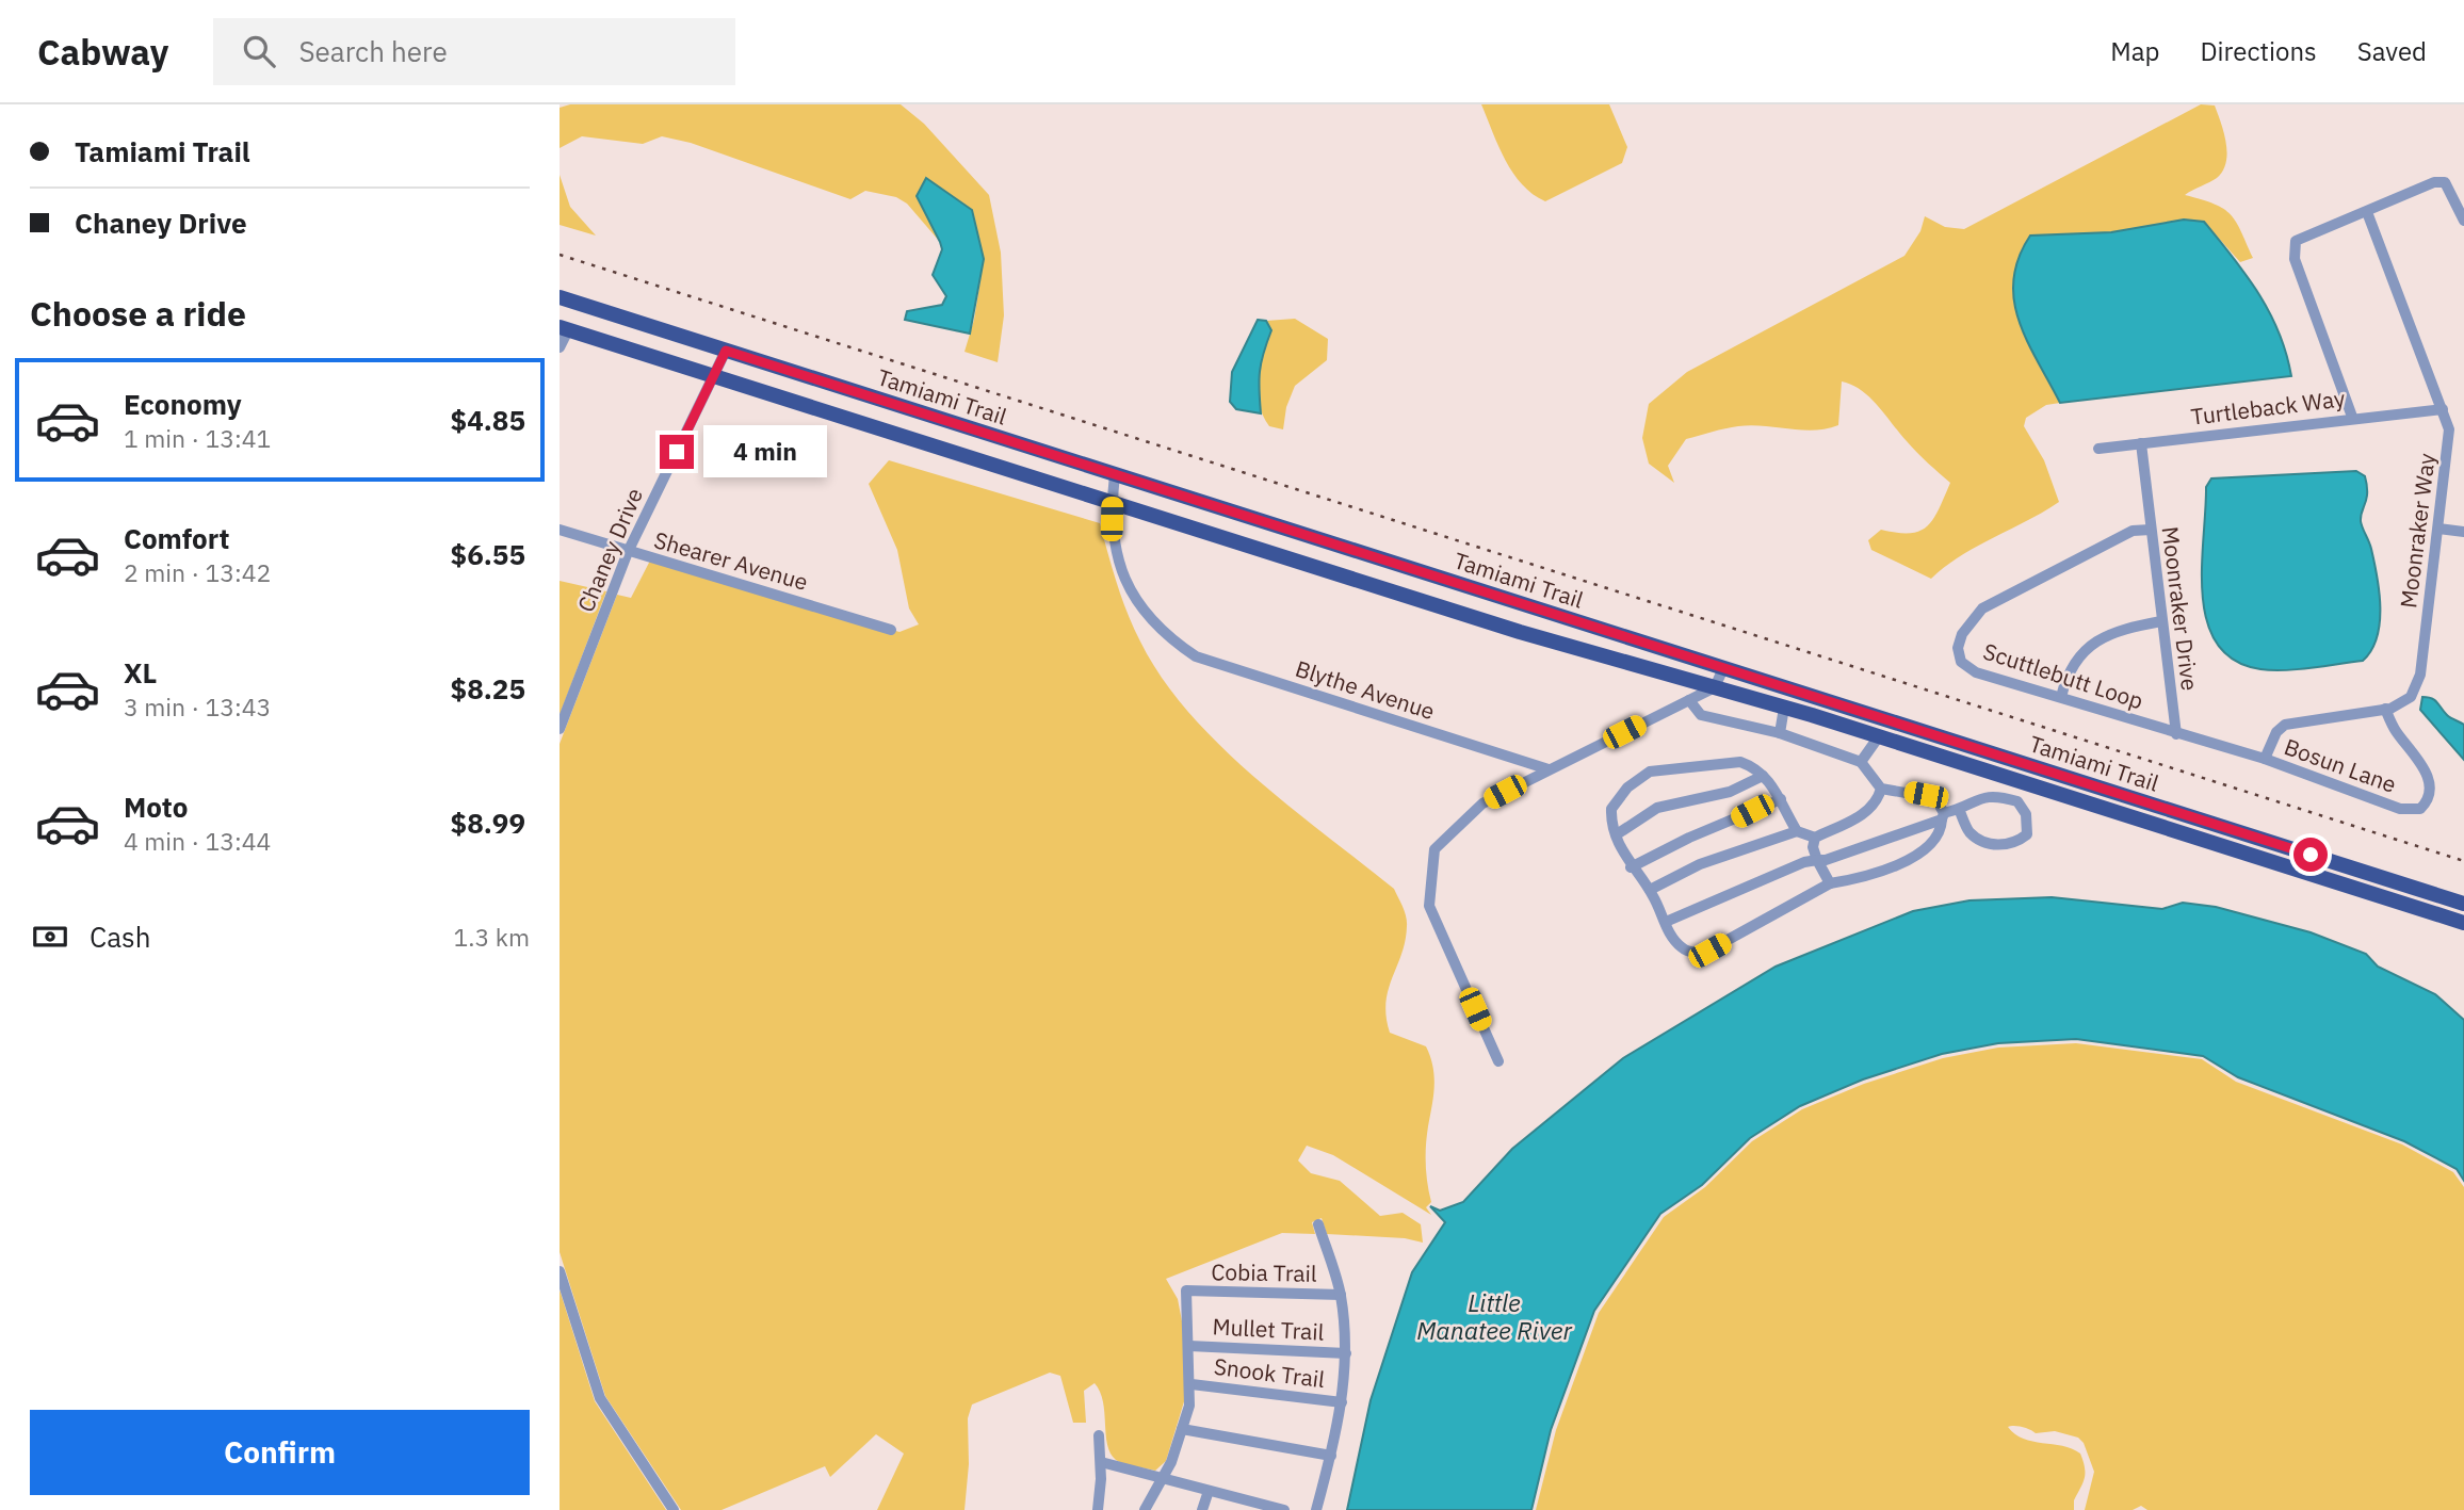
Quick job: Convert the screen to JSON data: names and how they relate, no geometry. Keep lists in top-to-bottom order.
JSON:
{
  "streets": {
    "main road": ["Tamiami Trail"],
    "street": [
      "Turtleback Way",
      "Moonraker Way",
      "Chaney Drive",
      "Shearer Avenue",
      "Moonraker Drive",
      "Scuttlebutt Loop",
      "Blythe Avenue",
      "Bosun Lane",
      "Cobia Trail",
      "Mullet Trail",
      "Snook Trail"
    ]
  },
  "crossings": [
    ["Tamiami Trail", "Chaney Drive"],
    ["Tamiami Trail", "Blythe Avenue"],
    ["Turtleback Way", "Moonraker Way"],
    ["Turtleback Way", "Moonraker Drive"],
    ["Moonraker Way", "Scuttlebutt Loop"],
    ["Moonraker Way", "Bosun Lane"],
    ["Chaney Drive", "Shearer Avenue"],
    ["Moonraker Drive", "Scuttlebutt Loop"],
    ["Scuttlebutt Loop", "Bosun Lane"],
    ["Cobia Trail", "Mullet Trail"]
  ],
  "water": ["Little Manatee River"],
  "page": {
    "header": "Cabway",
    "search": "Search here",
    "nav": ["Map", "Directions", "Saved"],
    "banner": ["Tamiami Trail", "Chaney Drive"],
    "heading": "Choose a ride",
    "list": [
      {
        "name": "Economy",
        "note": "1 min · 13:41",
        "value": "$4.85"
      },
      {
        "name": "Comfort",
        "note": "2 min · 13:42",
        "value": "$6.55"
      },
      {
        "name": "XL",
        "note": "3 min · 13:43",
        "value": "$8.25"
      },
      {
        "name": "Moto",
        "note": "4 min · 13:44",
        "value": "$8.99"
      }
    ],
    "bubble": "4 min",
    "pay": ["Cash", "1.3 km"],
    "buttons": "Confirm"
  }
}
